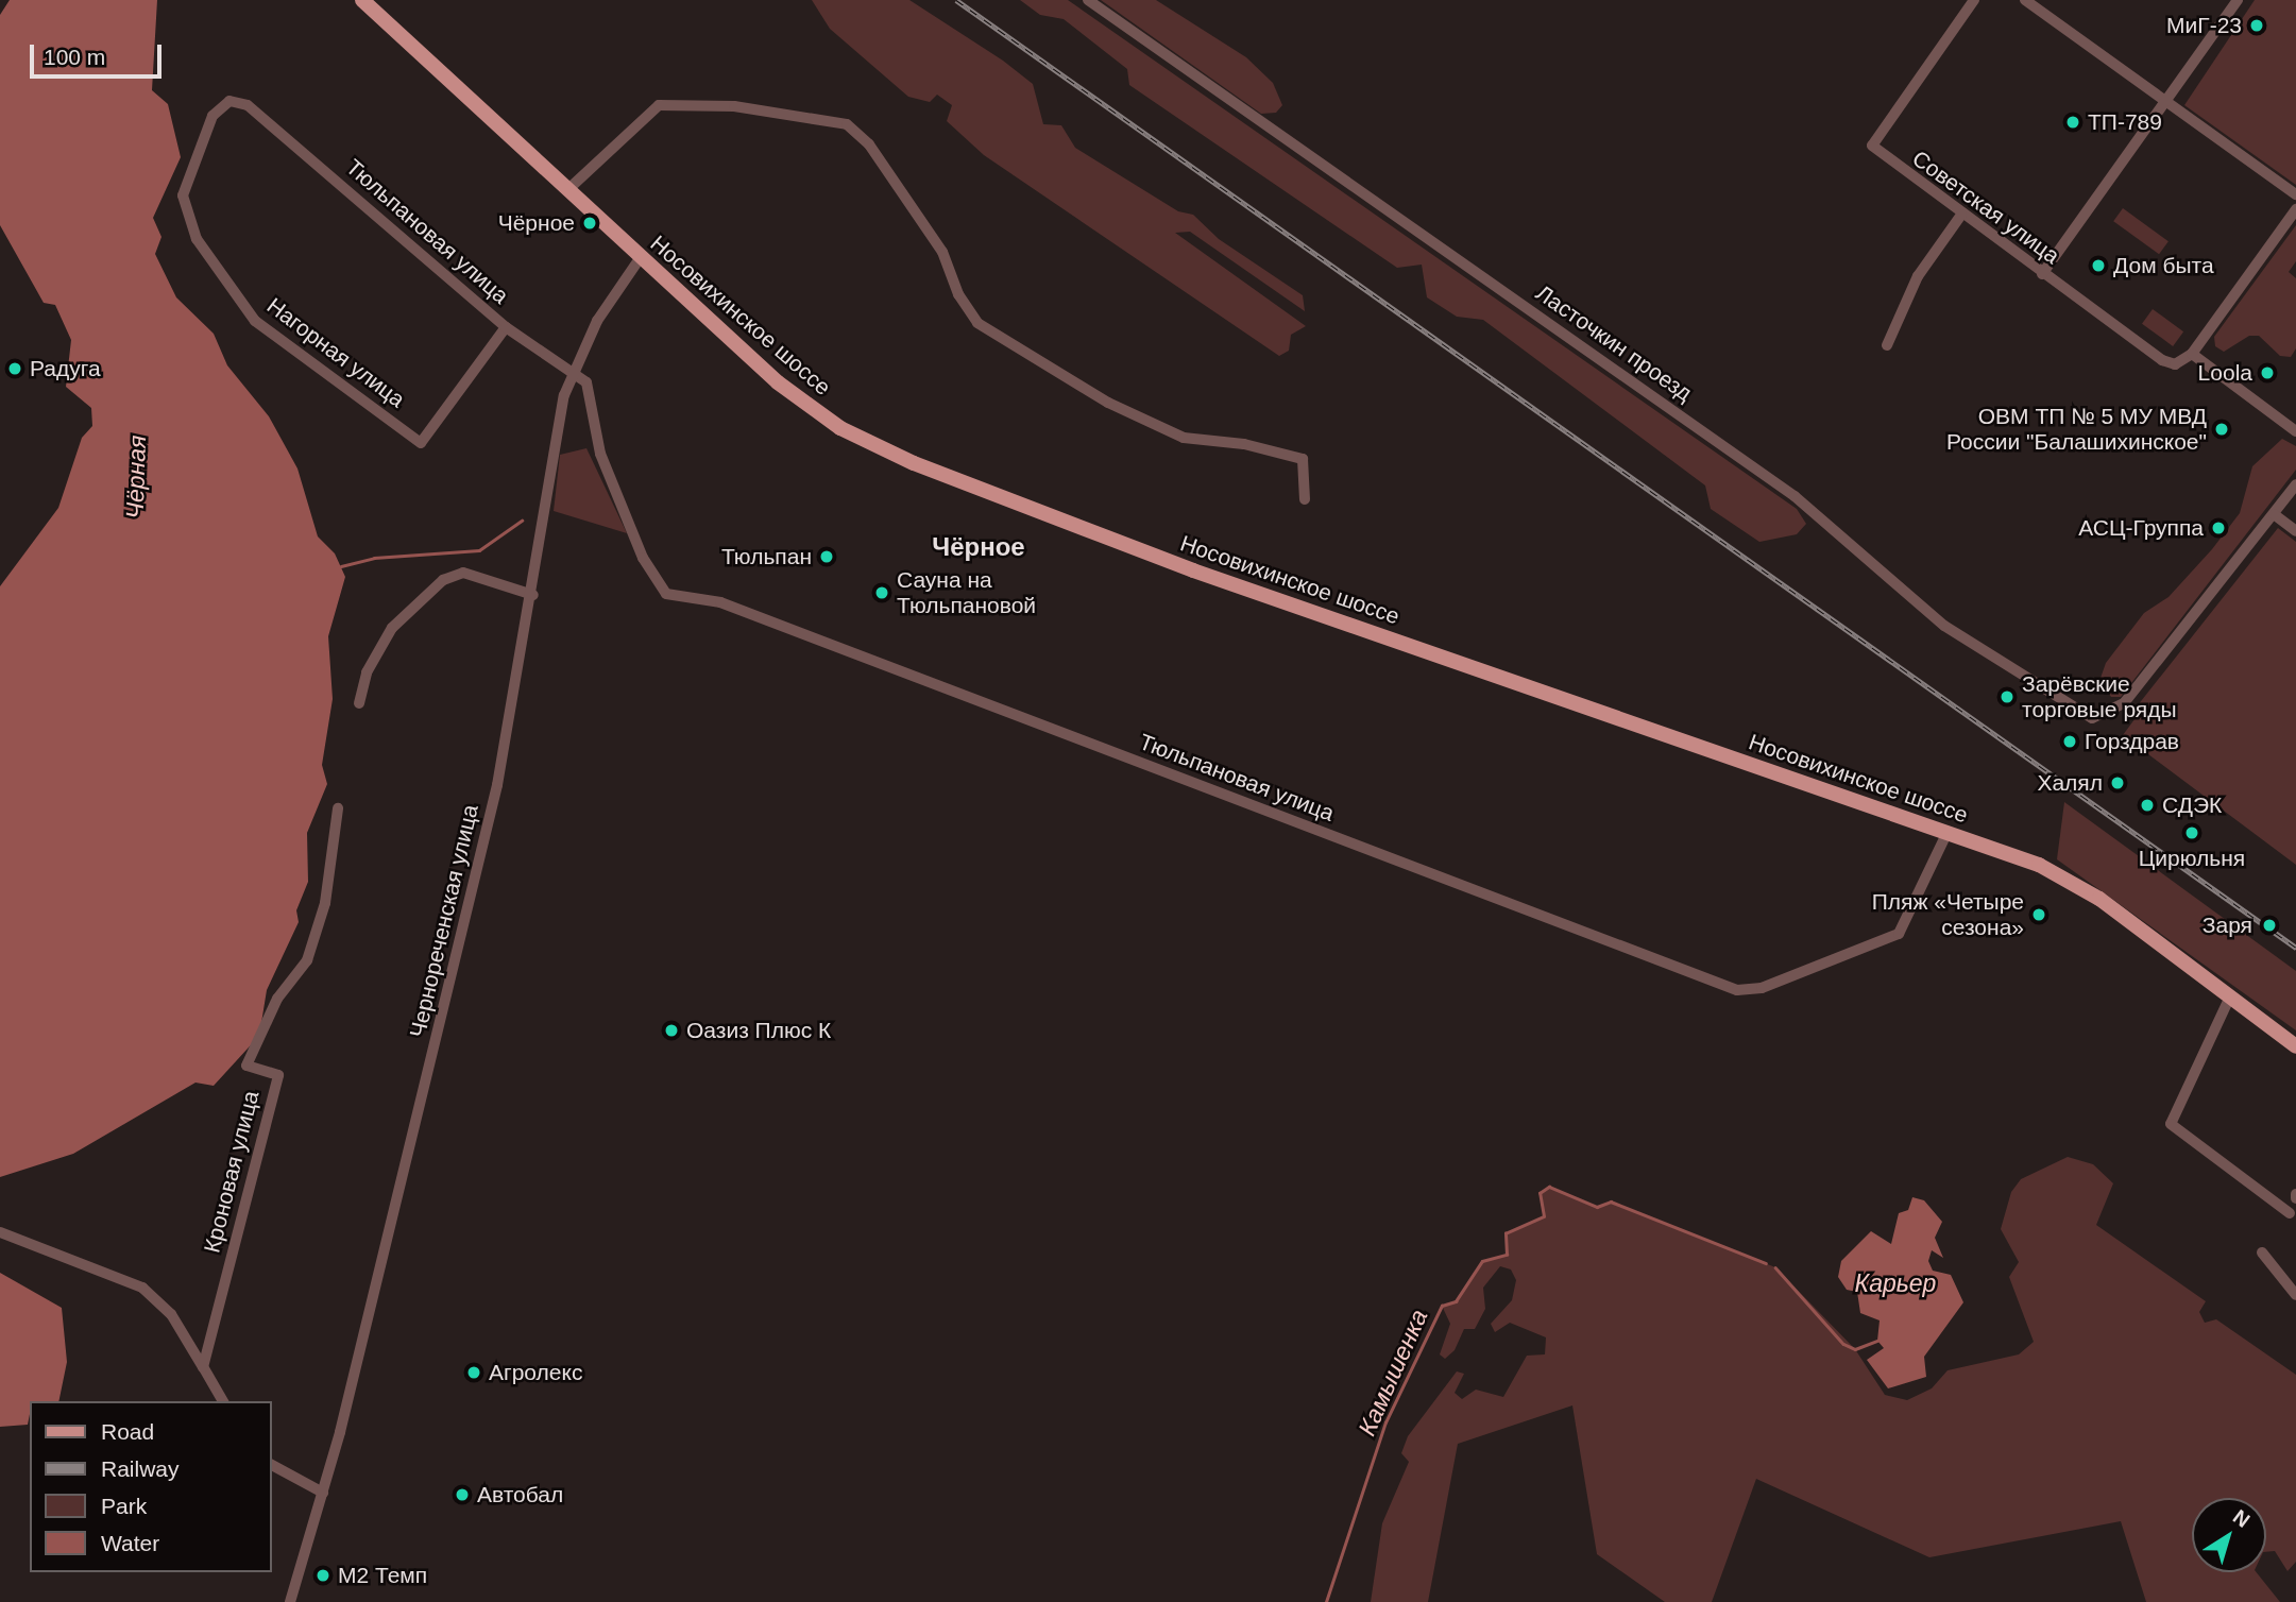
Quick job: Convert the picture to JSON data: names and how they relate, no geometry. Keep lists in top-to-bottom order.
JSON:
{
  "streets": {
    "main road": ["Носовихинское шоссе"],
    "street": [
      "Советская улица",
      "Тюльпановая улица",
      "Ласточкин проезд",
      "Нагорная улица",
      "Чернореченская улица",
      "Кроновая улица"
    ]
  },
  "crossings": [
    ["Тюльпановая улица", "Носовихинское шоссе"],
    ["Тюльпановая улица", "Нагорная улица"],
    ["Тюльпановая улица", "Чернореченская улица"],
    ["Носовихинское шоссе", "Чернореченская улица"]
  ],
  "districts": ["Чёрное"],
  "water": ["Чёрная", "Карьер", "Камышенка"],
  "places": [
    "МиГ-23",
    "ТП-789",
    "Чёрное",
    "Дом быта",
    "Радуга",
    "Loola",
    "ОВМ ТП № 5 МУ МВД России \"Балашихинское\"",
    "АСЦ-Группа",
    "Тюльпан",
    "Сауна на Тюльпановой",
    "Зарёвские торговые ряды",
    "Горздрав",
    "Халял",
    "СДЭК",
    "Цирюльня",
    "Пляж «Четыре сезона»",
    "Заря",
    "Оазиз Плюс К",
    "Агролекс",
    "Автобал",
    "М2 Темп"
  ],
  "legend": [
    "Road",
    "Railway",
    "Park",
    "Water"
  ],
  "scale_bar": "100 m",
  "north": "top right"
}
